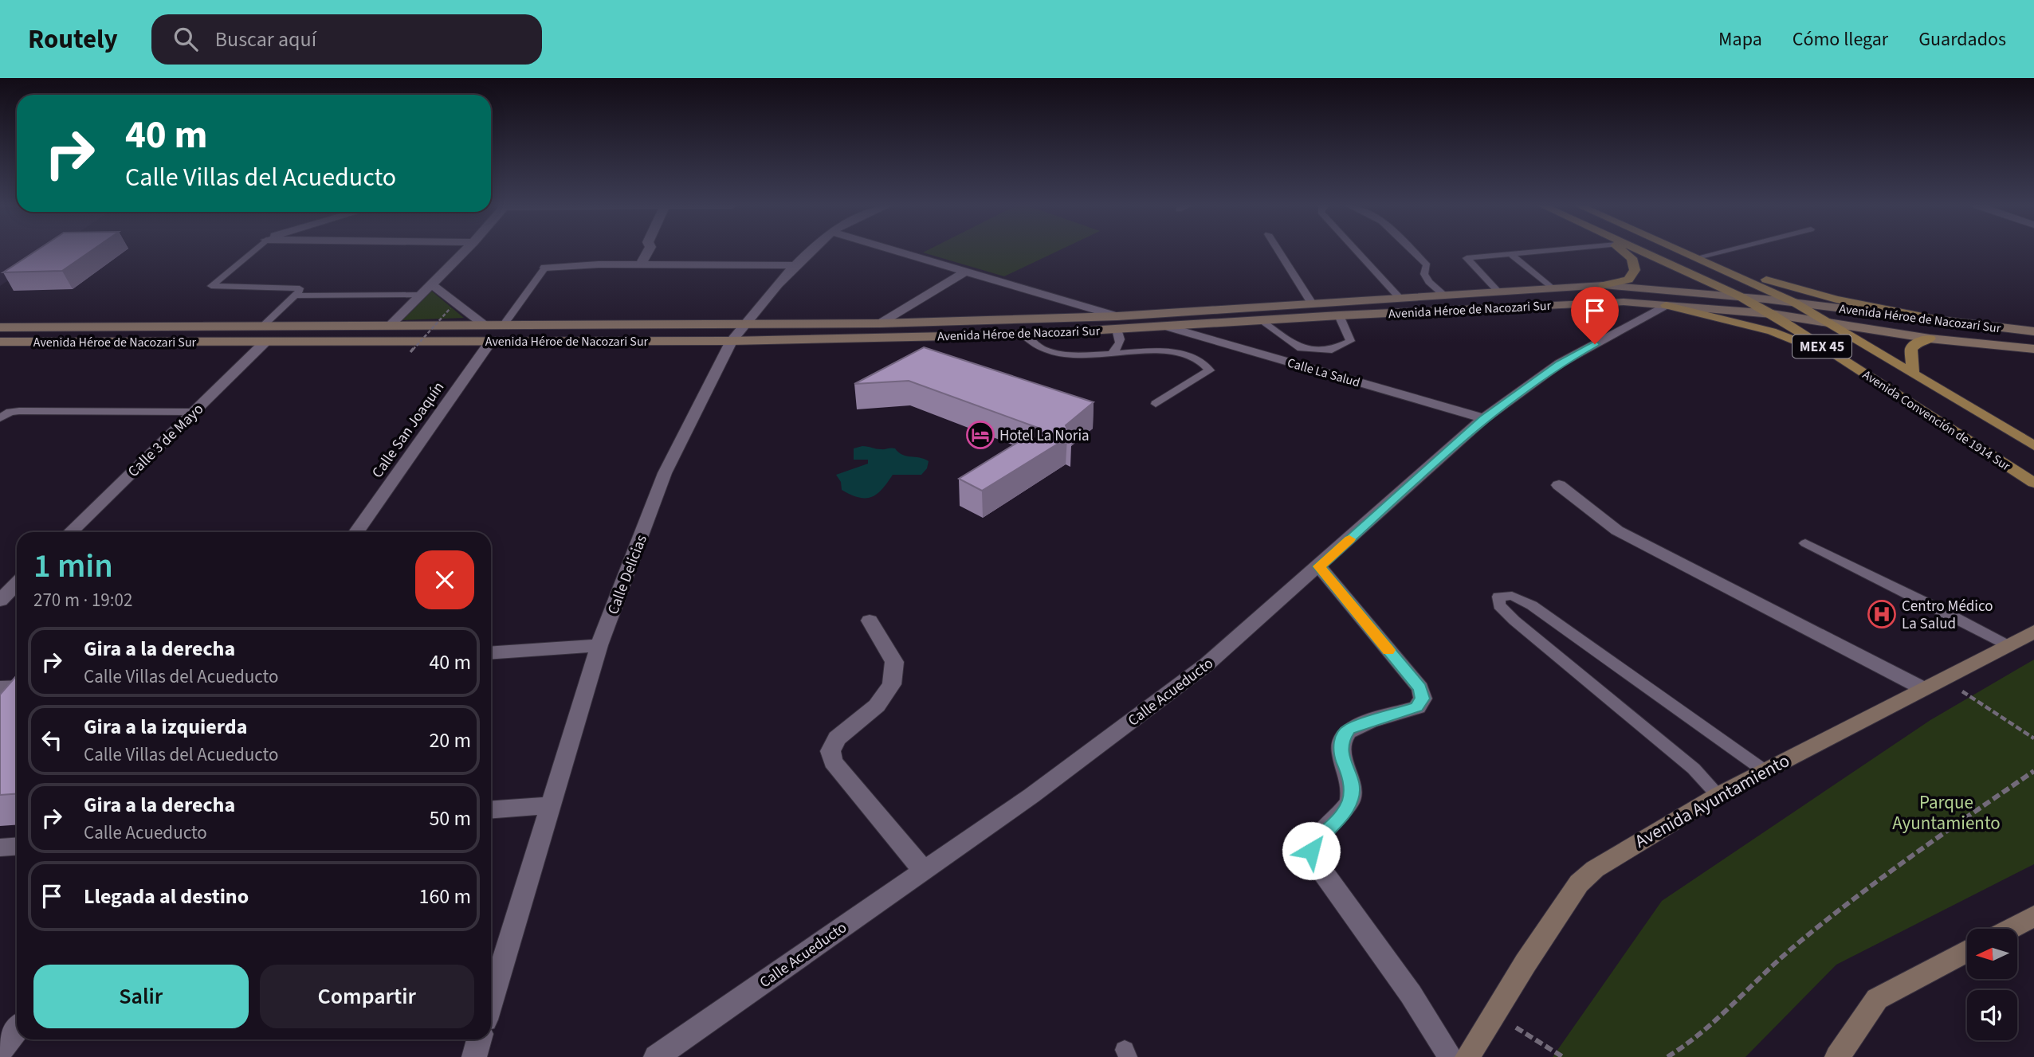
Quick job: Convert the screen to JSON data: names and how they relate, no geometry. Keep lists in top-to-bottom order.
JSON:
{
  "streets": {
    "main road": [
      "Avenida Héroe de Nacozari Sur",
      "MEX 45",
      "Avenida Convención de 1914 Sur",
      "Avenida Ayuntamiento"
    ],
    "street": [
      "Calle La Salud",
      "Calle San Joaquín",
      "Calle 3 de Mayo",
      "Calle Delicias",
      "Calle Acueducto"
    ]
  },
  "crossings": [
    ["Avenida Héroe de Nacozari Sur", "Calle La Salud"],
    ["Avenida Héroe de Nacozari Sur", "Avenida Convención de 1914 Sur"],
    ["Avenida Héroe de Nacozari Sur", "Calle San Joaquín"],
    ["Avenida Héroe de Nacozari Sur", "Calle 3 de Mayo"],
    ["Avenida Héroe de Nacozari Sur", "Calle Delicias"],
    ["Avenida Héroe de Nacozari Sur", "Calle Acueducto"],
    ["Calle La Salud", "Calle Acueducto"]
  ],
  "parks": ["Parque Ayuntamiento"],
  "places": {
    "hotel": ["Hotel La Noria"],
    "hospital": ["Centro Médico La Salud"]
  },
  "north": "left",
  "page": {
    "header": "Routely",
    "search": "Buscar aquí",
    "nav": ["Mapa", "Cómo llegar", "Guardados"],
    "turn": ["40 m", "Calle Villas del Acueducto"],
    "heading": ["1 min", "270 m · 19:02"],
    "list": [
      {
        "name": "Gira a la derecha",
        "note": "Calle Villas del Acueducto",
        "value": "40 m"
      },
      {
        "name": "Gira a la izquierda",
        "note": "Calle Villas del Acueducto",
        "value": "20 m"
      },
      {
        "name": "Gira a la derecha",
        "note": "Calle Acueducto",
        "value": "50 m"
      },
      {
        "name": "Llegada al destino",
        "value": "160 m"
      }
    ],
    "buttons": ["Salir", "Compartir"]
  }
}
